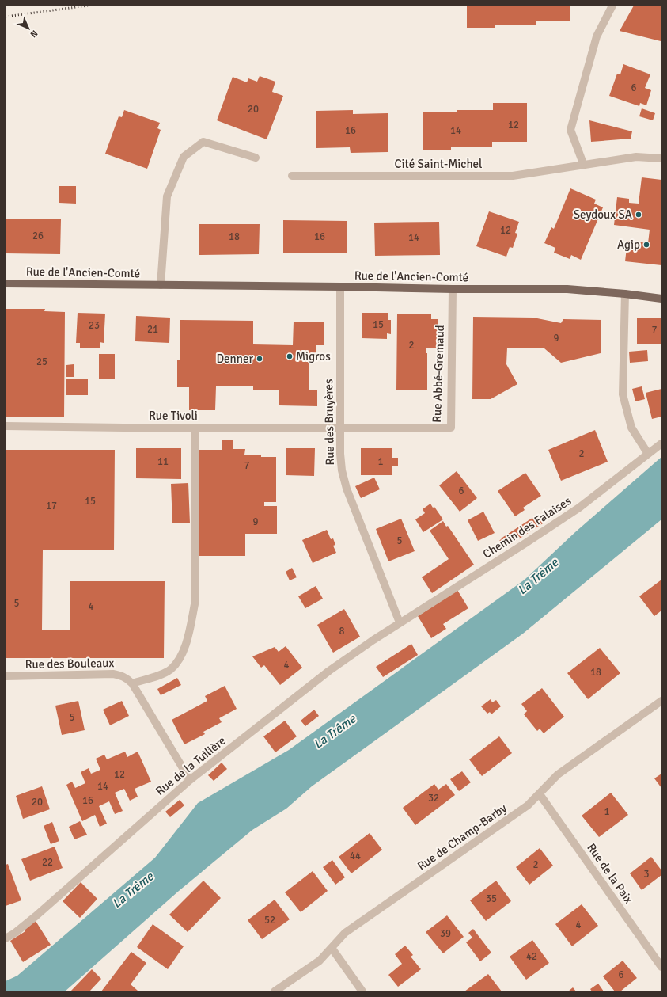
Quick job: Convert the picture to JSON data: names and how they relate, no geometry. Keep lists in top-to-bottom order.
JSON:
{
  "streets": {
    "main road": ["Rue de l'Ancien-Comté"],
    "street": [
      "Cité Saint-Michel",
      "Rue Abbé-Gremaud",
      "Rue Tivoli",
      "Rue des Bruyères",
      "Chemin des Falaises",
      "Rue des Bouleaux",
      "Rue de la Tuilière",
      "Rue de Champ-Barby",
      "Rue de la Paix"
    ]
  },
  "crossings": [
    ["Rue de l'Ancien-Comté", "Rue Abbé-Gremaud"],
    ["Rue de l'Ancien-Comté", "Rue des Bruyères"],
    ["Rue Abbé-Gremaud", "Rue Tivoli"],
    ["Rue Abbé-Gremaud", "Rue des Bruyères"],
    ["Rue Tivoli", "Rue des Bruyères"],
    ["Rue des Bruyères", "Chemin des Falaises"],
    ["Rue des Bruyères", "Rue de la Tuilière"],
    ["Chemin des Falaises", "Rue de la Tuilière"],
    ["Rue des Bouleaux", "Rue de la Tuilière"],
    ["Rue de Champ-Barby", "Rue de la Paix"]
  ],
  "water": ["La Trême"],
  "places": [
    "Seydoux SA",
    "Agip",
    "Migros",
    "Denner"
  ],
  "house_numbers": [
    "6",
    "20",
    "12",
    "16",
    "14",
    "12",
    "26",
    "18",
    "16",
    "14",
    "15",
    "23",
    "21",
    "7",
    "9",
    "2",
    "25",
    "2",
    "11",
    "1",
    "7",
    "6",
    "15",
    "17",
    "9",
    "5",
    "5",
    "4",
    "8",
    "4",
    "18",
    "5",
    "12",
    "14",
    "32",
    "16",
    "20",
    "1",
    "44",
    "22",
    "2",
    "3",
    "35",
    "52",
    "4",
    "39",
    "42",
    "6"
  ],
  "north": "bottom right"
}
